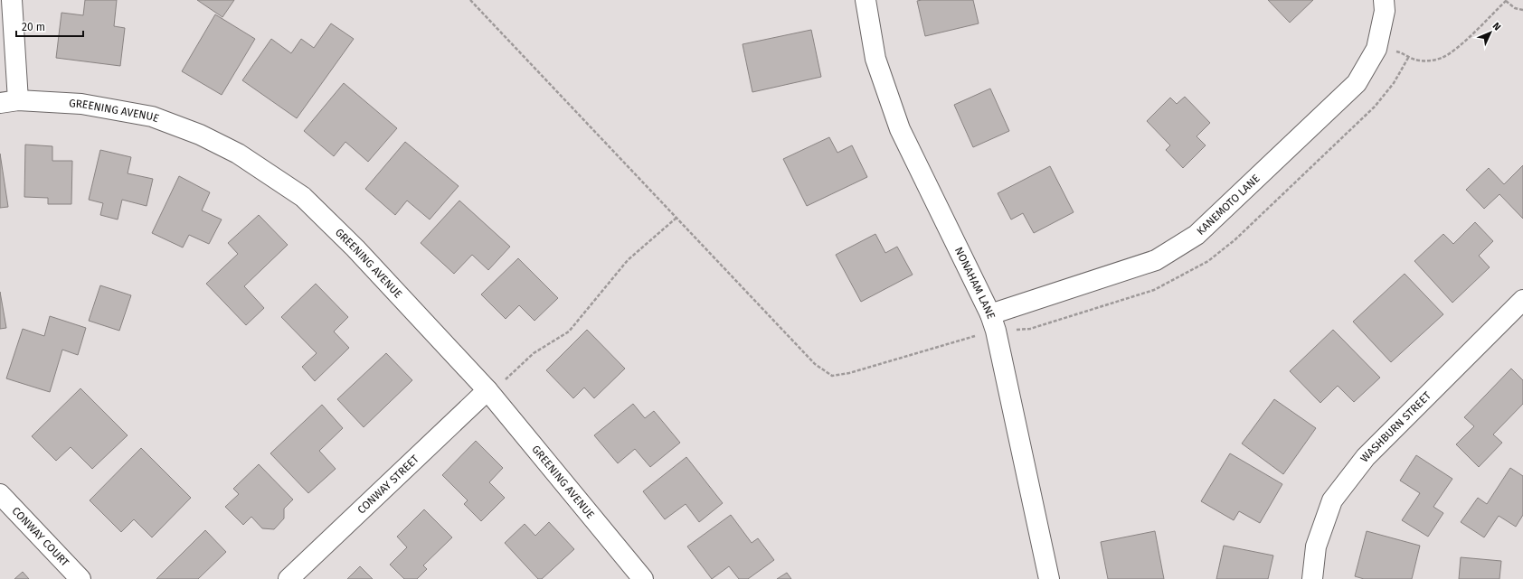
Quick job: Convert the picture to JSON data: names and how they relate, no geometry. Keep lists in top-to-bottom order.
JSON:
{
  "streets": {
    "street": [
      "GREENING AVENUE",
      "KANEMOTO LANE",
      "NONAHAM LANE",
      "WASHBURN STREET",
      "CONWAY STREET",
      "CONWAY COURT"
    ]
  },
  "crossings": [
    ["GREENING AVENUE", "CONWAY STREET"],
    ["KANEMOTO LANE", "NONAHAM LANE"]
  ],
  "scale_bar": "20 m",
  "north": "top right"
}
